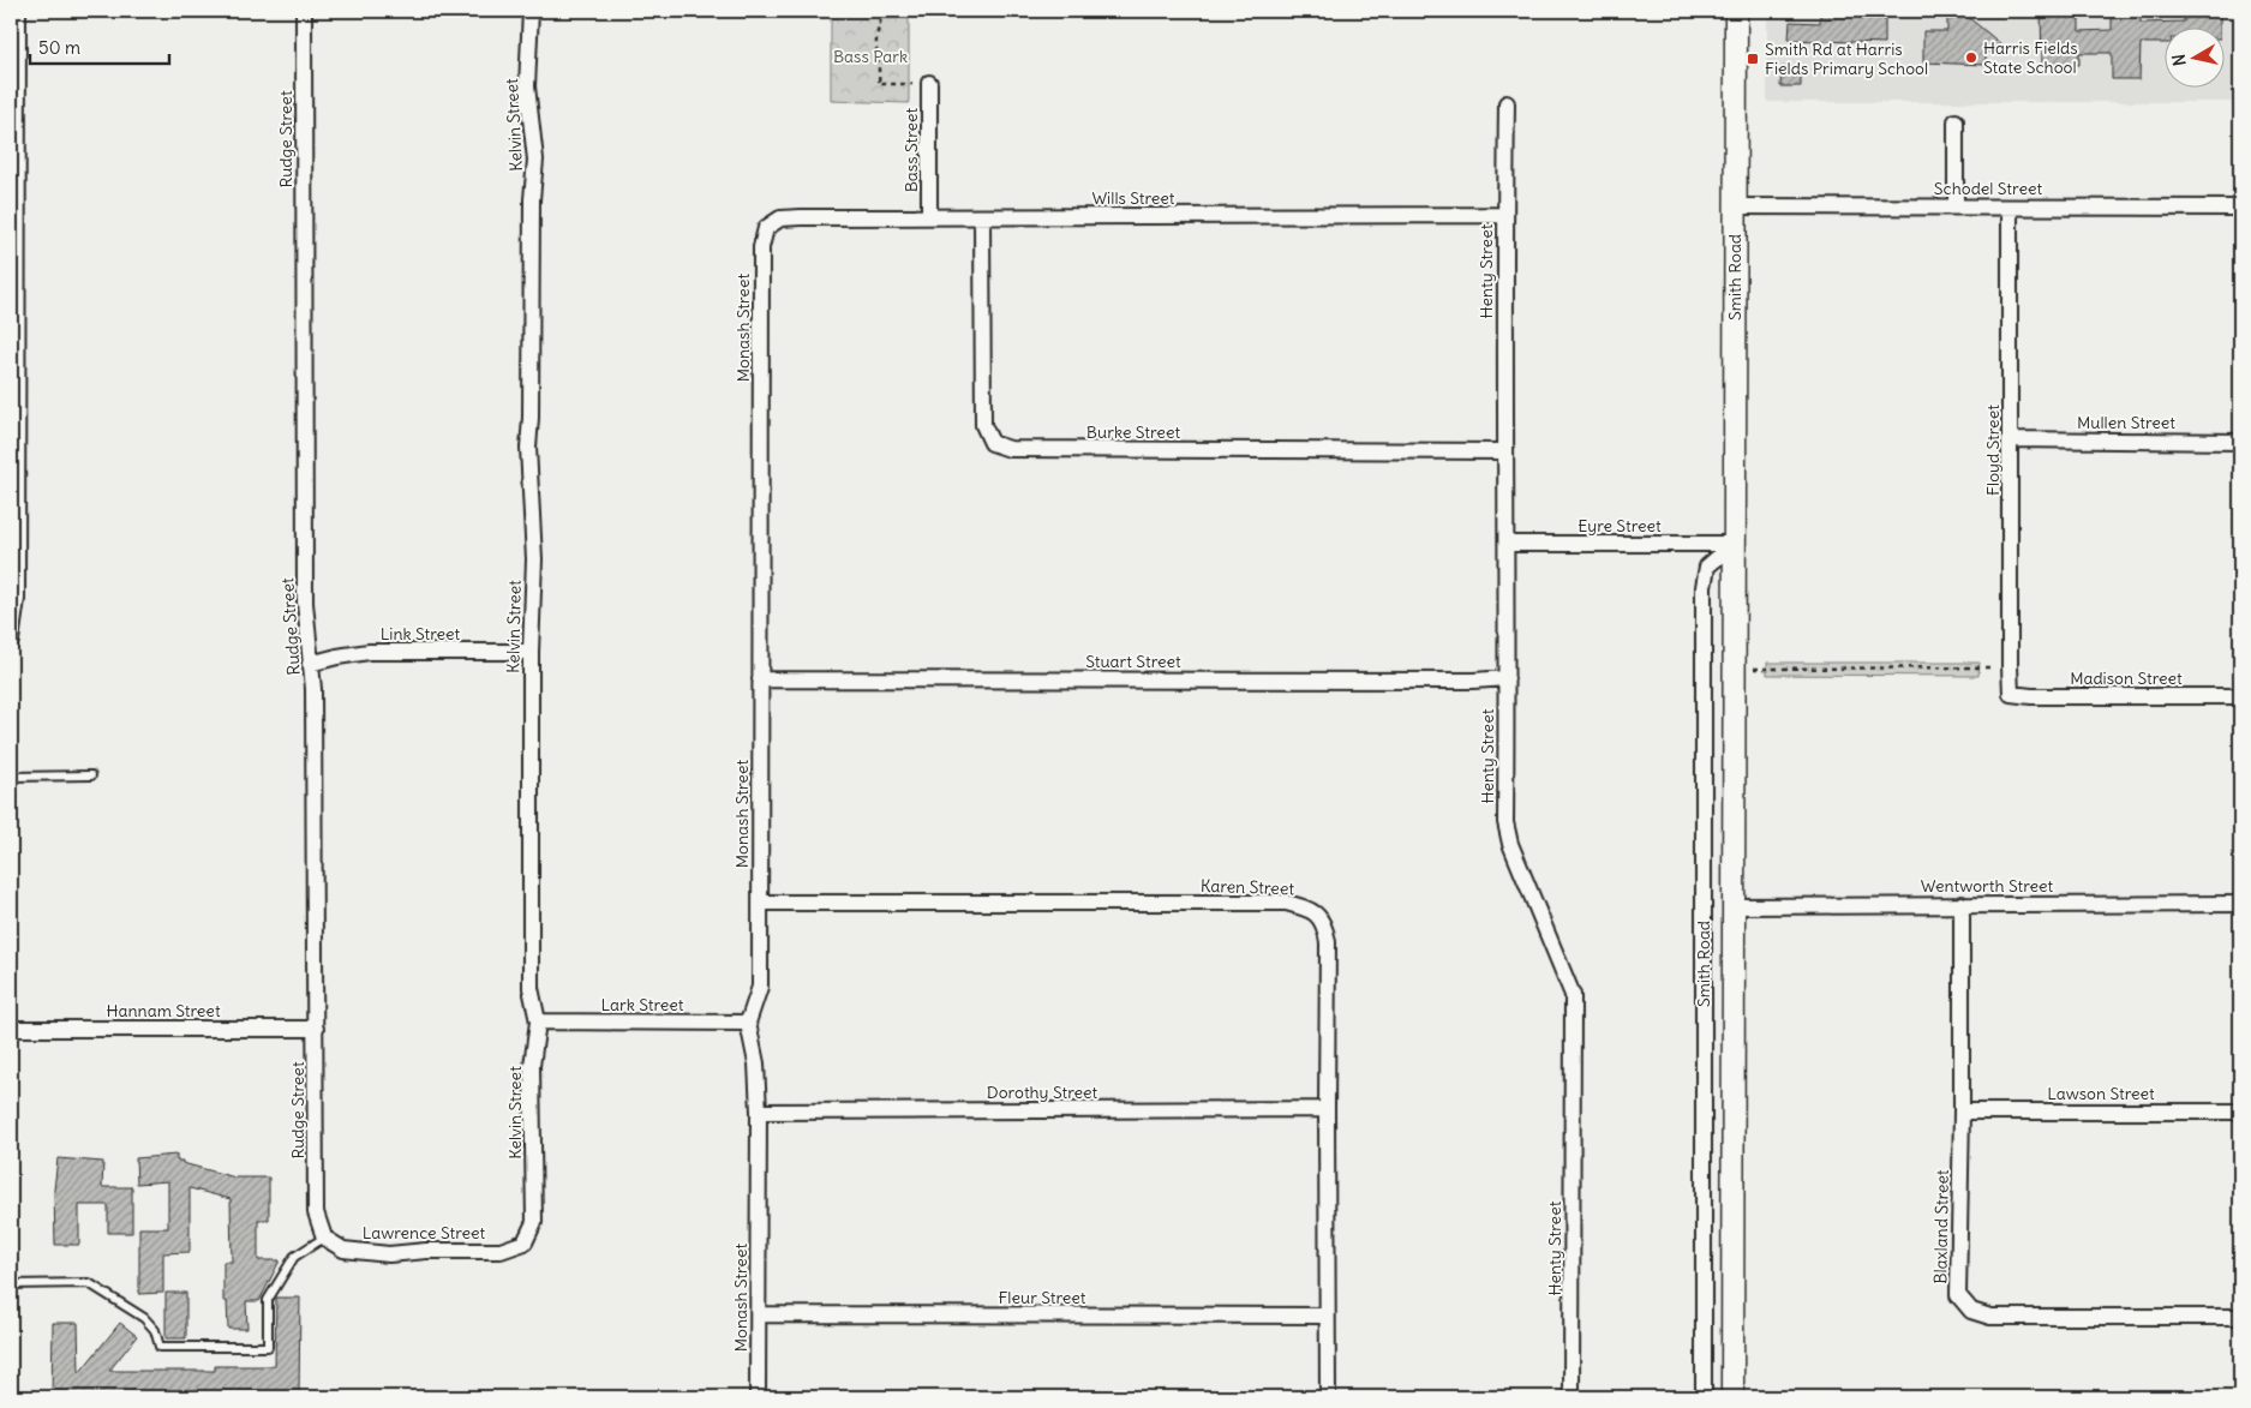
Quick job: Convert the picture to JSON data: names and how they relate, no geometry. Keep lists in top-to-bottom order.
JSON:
{
  "streets": {
    "street": [
      "Kelvin Street",
      "Rudge Street",
      "Bass Street",
      "Schodel Street",
      "Wills Street",
      "Henty Street",
      "Smith Road",
      "Monash Street",
      "Mullen Street",
      "Burke Street",
      "Floyd Street",
      "Eyre Street",
      "Link Street",
      "Stuart Street",
      "Madison Street",
      "Wentworth Street",
      "Karen Street",
      "Lark Street",
      "Hannam Street",
      "Dorothy Street",
      "Lawson Street",
      "Blaxland Street",
      "Lawrence Street",
      "Fleur Street"
    ]
  },
  "crossings": [
    ["Kelvin Street", "Link Street"],
    ["Kelvin Street", "Lark Street"],
    ["Kelvin Street", "Lawrence Street"],
    ["Rudge Street", "Link Street"],
    ["Rudge Street", "Hannam Street"],
    ["Rudge Street", "Lawrence Street"],
    ["Bass Street", "Wills Street"],
    ["Schodel Street", "Smith Road"],
    ["Schodel Street", "Floyd Street"],
    ["Wills Street", "Henty Street"],
    ["Wills Street", "Monash Street"],
    ["Wills Street", "Burke Street"],
    ["Henty Street", "Burke Street"],
    ["Henty Street", "Eyre Street"],
    ["Henty Street", "Stuart Street"],
    ["Smith Road", "Eyre Street"],
    ["Smith Road", "Wentworth Street"],
    ["Monash Street", "Stuart Street"],
    ["Monash Street", "Karen Street"],
    ["Monash Street", "Lark Street"],
    ["Monash Street", "Dorothy Street"],
    ["Monash Street", "Fleur Street"],
    ["Mullen Street", "Floyd Street"],
    ["Floyd Street", "Madison Street"],
    ["Wentworth Street", "Blaxland Street"],
    ["Karen Street", "Dorothy Street"],
    ["Karen Street", "Fleur Street"],
    ["Lawson Street", "Blaxland Street"]
  ],
  "parks": ["Bass Park"],
  "places": {
    "other": ["Harris Fields State School"],
    "transit": ["Smith Rd at Harris Fields Primary School"]
  },
  "scale_bar": "50 m",
  "north": "left"
}
